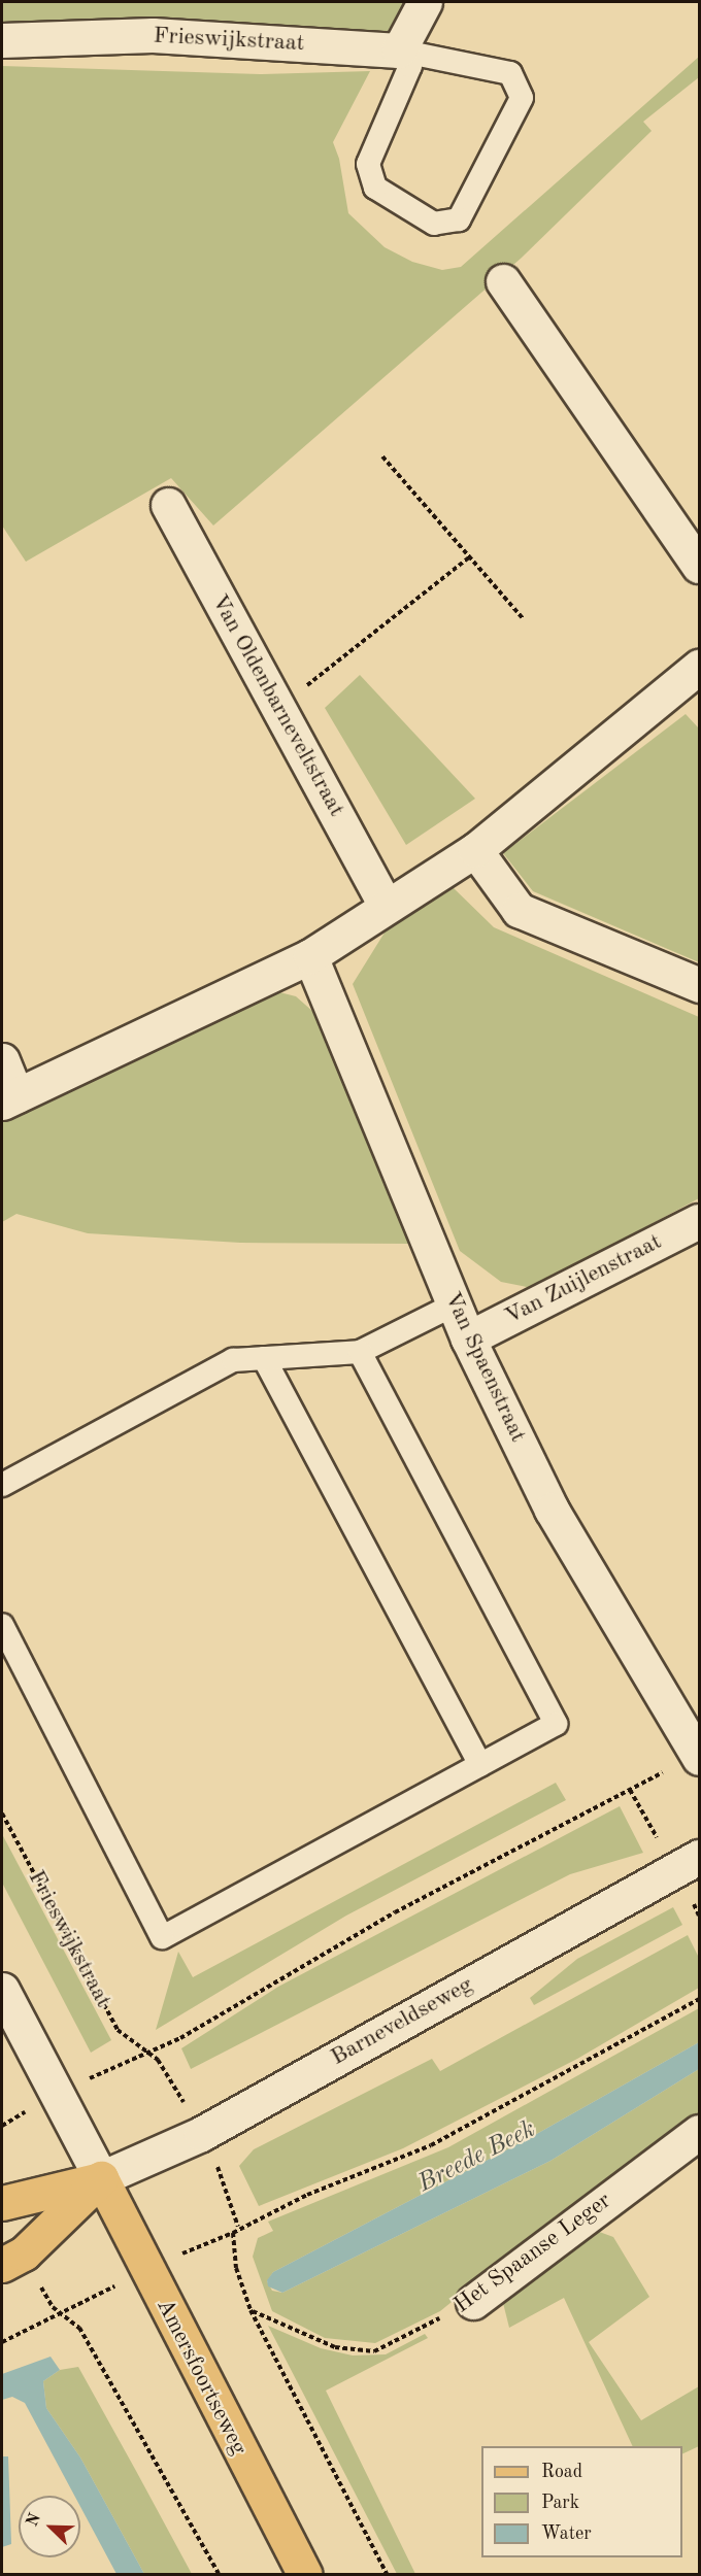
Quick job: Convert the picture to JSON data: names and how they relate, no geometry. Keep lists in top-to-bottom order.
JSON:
{
  "streets": {
    "main road": ["Amersfoortseweg"],
    "street": [
      "Frieswijkstraat",
      "Van Oldenbarneveltstraat",
      "Van Zuijlenstraat",
      "Van Spaenstraat",
      "Barneveldseweg",
      "Het Spaanse Leger"
    ]
  },
  "crossings": [
    ["Frieswijkstraat", "Van Spaenstraat"],
    ["Van Zuijlenstraat", "Van Spaenstraat"],
    ["Barneveldseweg", "Amersfoortseweg"]
  ],
  "water": ["Breede Beek"],
  "legend": ["Road", "Park", "Water"],
  "north": "top left"
}
